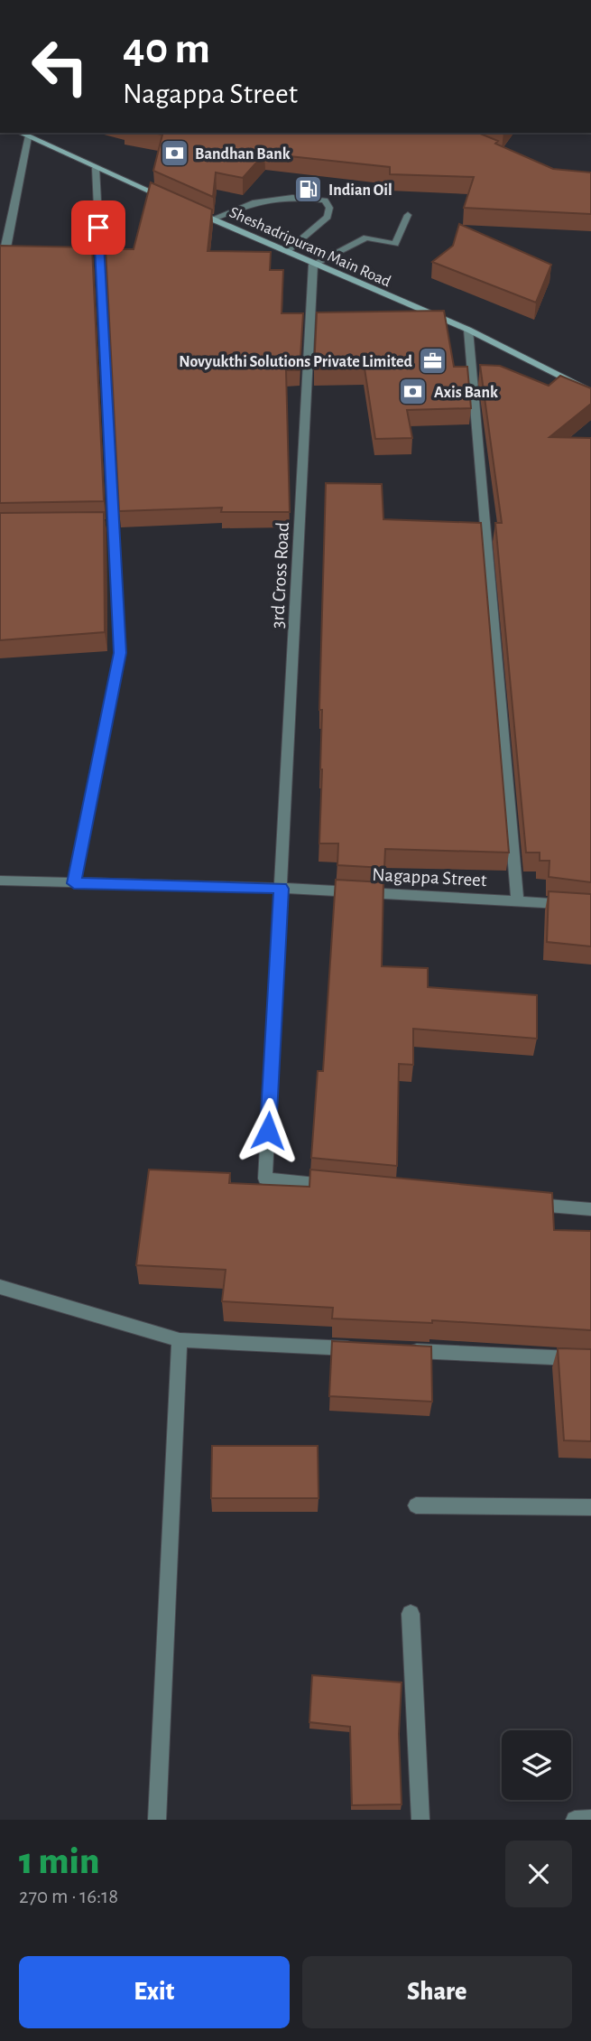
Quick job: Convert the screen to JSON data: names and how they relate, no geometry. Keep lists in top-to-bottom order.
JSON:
{
  "streets": {
    "street": ["Sheshadripuram Main Road", "3rd Cross Road", "Nagappa Street"]
  },
  "crossings": [
    ["Sheshadripuram Main Road", "3rd Cross Road"],
    ["3rd Cross Road", "Nagappa Street"]
  ],
  "places": {
    "bank": ["Bandhan Bank", "Axis Bank"],
    "fuel station": ["Indian Oil"],
    "office": ["Novyukthi Solutions Private Limited"]
  },
  "page": {
    "turn": ["40 m", "Nagappa Street"],
    "heading": ["1 min", "270 m · 16:18"],
    "buttons": ["Exit", "Share"]
  }
}
